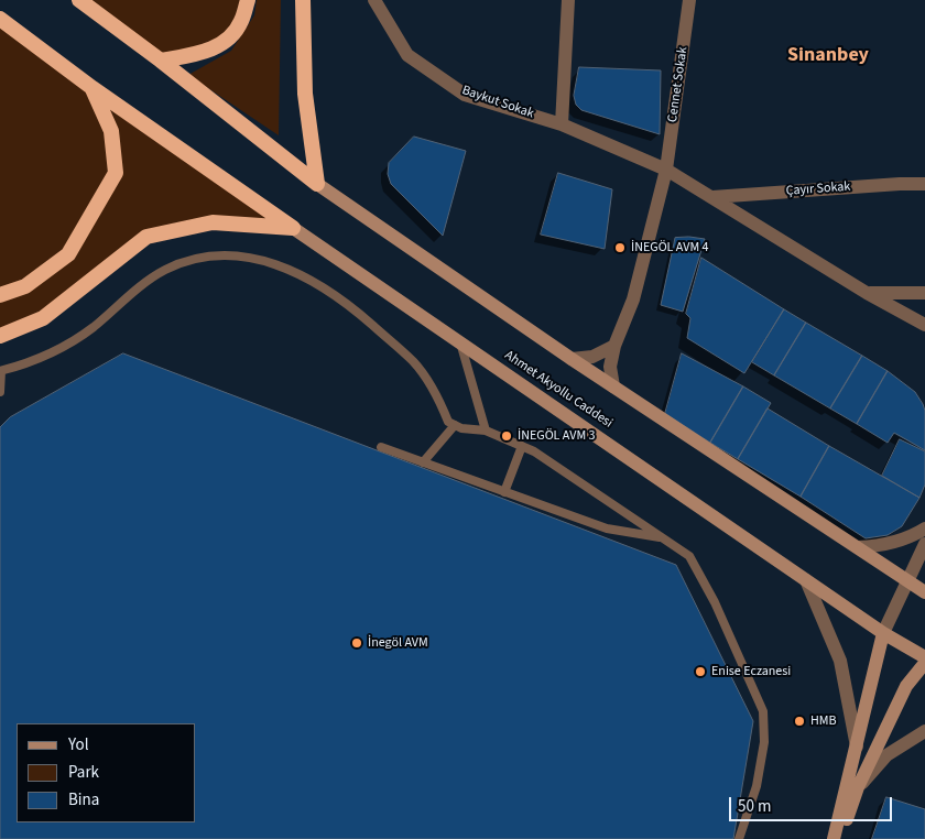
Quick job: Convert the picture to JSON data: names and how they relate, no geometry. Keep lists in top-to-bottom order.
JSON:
{
  "streets": {
    "main road": ["Ahmet Akyollu Caddesi"],
    "street": ["Cennet Sokak", "Baykut Sokak", "Çayır Sokak"]
  },
  "crossings": [
    ["Cennet Sokak", "Baykut Sokak"],
    ["Baykut Sokak", "Çayır Sokak"]
  ],
  "districts": ["Sinanbey"],
  "places": [
    "İNEGÖL AVM 4",
    "İNEGÖL AVM 3",
    "İnegöl AVM",
    "Enise Eczanesi",
    "HMB"
  ],
  "legend": ["Yol", "Park", "Bina"],
  "scale_bar": "50 m"
}
